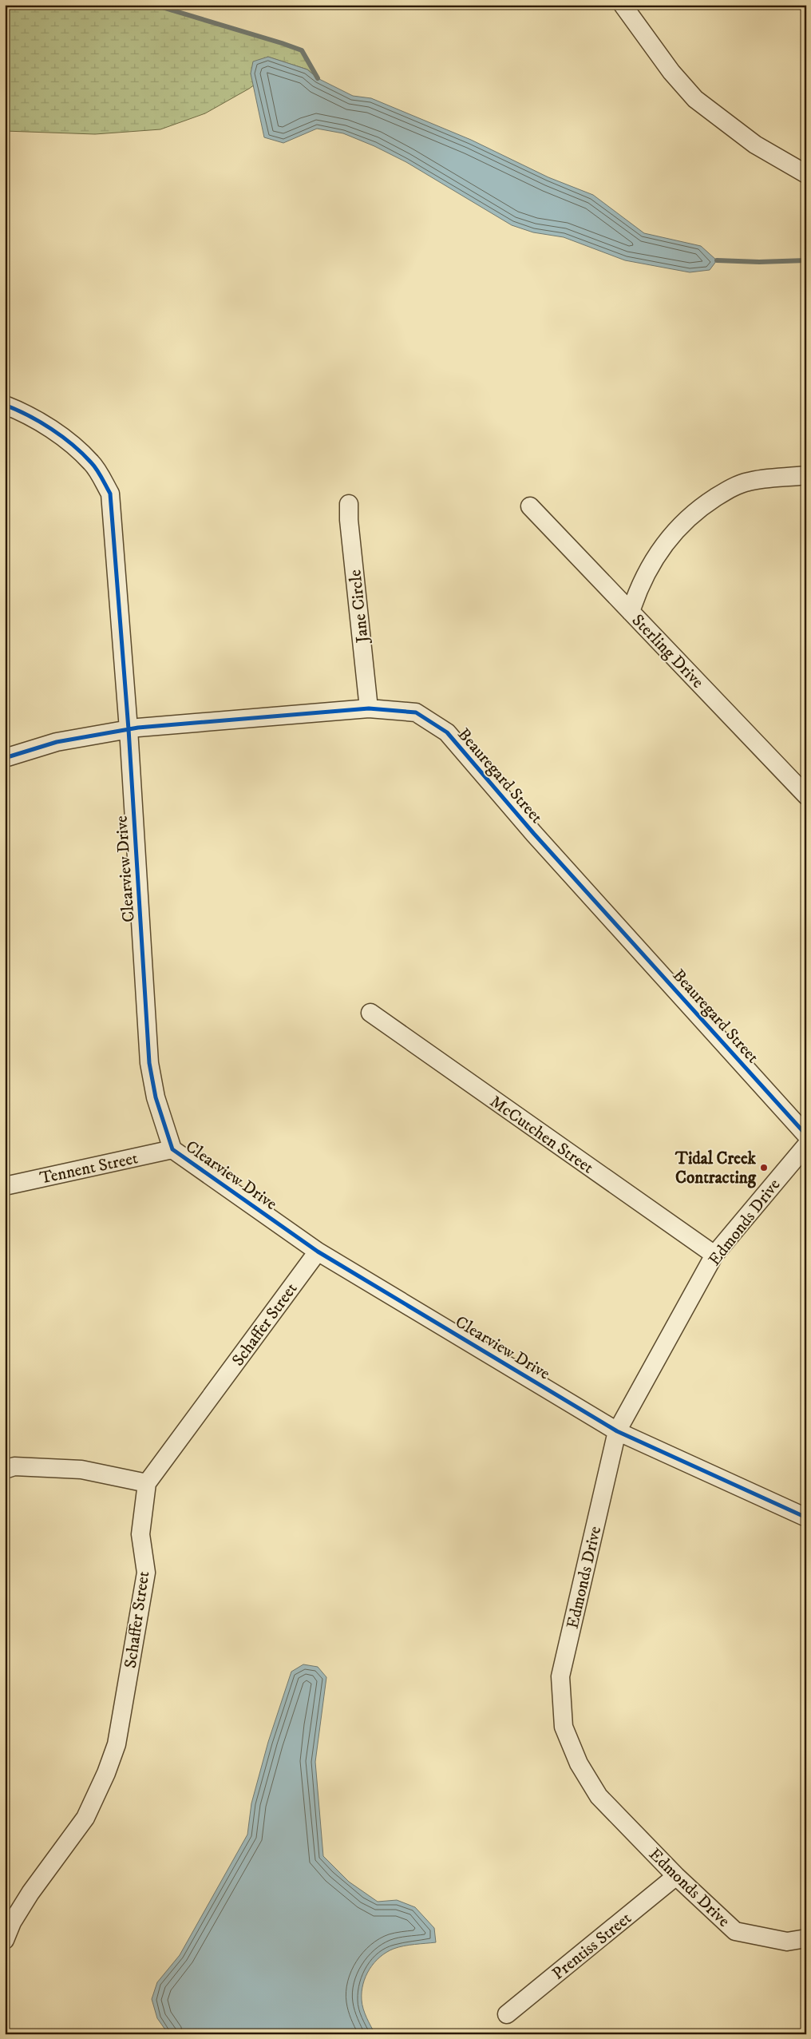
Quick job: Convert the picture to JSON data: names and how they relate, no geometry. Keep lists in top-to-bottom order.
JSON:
{
  "streets": {
    "street": [
      "Jane Circle",
      "Sterling Drive",
      "Beauregard Street",
      "Clearview Drive",
      "McCutchen Street",
      "Tennent Street",
      "Edmonds Drive",
      "Schaffer Street",
      "Prentiss Street"
    ]
  },
  "crossings": [
    ["Jane Circle", "Beauregard Street"],
    ["Beauregard Street", "Clearview Drive"],
    ["Clearview Drive", "Tennent Street"],
    ["Clearview Drive", "Edmonds Drive"],
    ["Clearview Drive", "Schaffer Street"],
    ["McCutchen Street", "Edmonds Drive"],
    ["Edmonds Drive", "Prentiss Street"]
  ],
  "places": ["Tidal Creek Contracting"]
}
